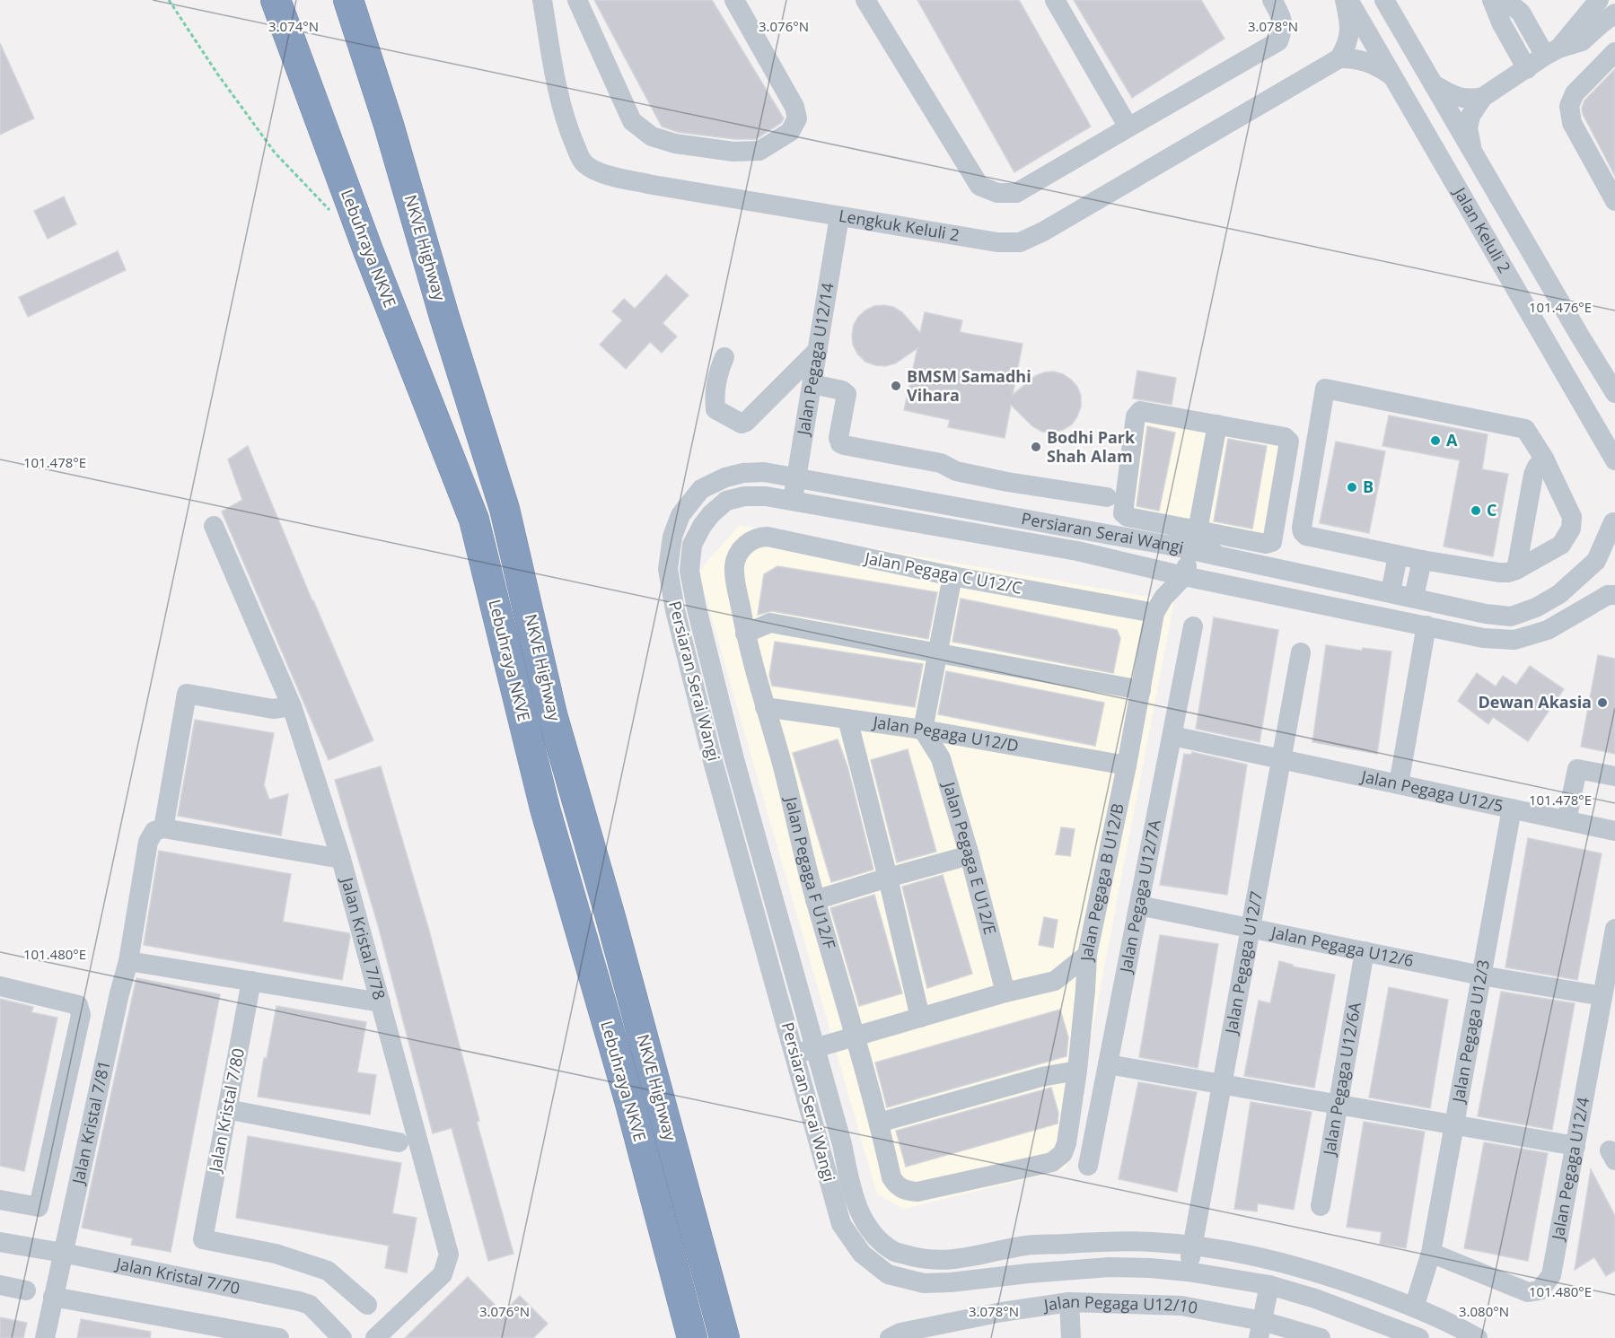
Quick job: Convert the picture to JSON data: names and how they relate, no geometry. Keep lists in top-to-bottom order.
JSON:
{
  "streets": {
    "highway": ["NKVE Highway", "Lebuhraya NKVE"],
    "street": [
      "Lengkuk Keluli 2",
      "Jalan Keluli 2",
      "Jalan Pegaga U12/14",
      "Persiaran Serai Wangi",
      "Jalan Pegaga C U12/C",
      "Jalan Pegaga U12/D",
      "Jalan Pegaga U12/5",
      "Jalan Pegaga E U12/E",
      "Jalan Pegaga F U12/F",
      "Jalan Pegaga B U12/B",
      "Jalan Pegaga U12/7A",
      "Jalan Kristal 7/78",
      "Jalan Pegaga U12/6",
      "Jalan Pegaga U12/7",
      "Jalan Pegaga U12/3",
      "Jalan Pegaga U12/6A",
      "Jalan Kristal 7/80",
      "Jalan Kristal 7/81",
      "Jalan Pegaga U12/4",
      "Jalan Kristal 7/70",
      "Jalan Pegaga U12/10"
    ]
  },
  "crossings": [
    ["Lengkuk Keluli 2", "Jalan Pegaga U12/14"],
    ["Jalan Pegaga U12/14", "Persiaran Serai Wangi"],
    ["Persiaran Serai Wangi", "Jalan Pegaga B U12/B"],
    ["Persiaran Serai Wangi", "Jalan Pegaga U12/7"],
    ["Persiaran Serai Wangi", "Jalan Pegaga U12/3"],
    ["Jalan Pegaga C U12/C", "Jalan Pegaga F U12/F"],
    ["Jalan Pegaga C U12/C", "Jalan Pegaga B U12/B"],
    ["Jalan Pegaga U12/D", "Jalan Pegaga E U12/E"],
    ["Jalan Pegaga U12/D", "Jalan Pegaga F U12/F"],
    ["Jalan Pegaga U12/D", "Jalan Pegaga B U12/B"],
    ["Jalan Pegaga U12/5", "Jalan Pegaga U12/7A"],
    ["Jalan Pegaga U12/5", "Jalan Pegaga U12/7"],
    ["Jalan Pegaga U12/5", "Jalan Pegaga U12/3"],
    ["Jalan Pegaga E U12/E", "Jalan Pegaga B U12/B"],
    ["Jalan Pegaga F U12/F", "Jalan Pegaga B U12/B"],
    ["Jalan Pegaga U12/7A", "Jalan Pegaga U12/6"],
    ["Jalan Pegaga U12/6", "Jalan Pegaga U12/7"],
    ["Jalan Pegaga U12/6", "Jalan Pegaga U12/3"],
    ["Jalan Pegaga U12/6", "Jalan Pegaga U12/6A"],
    ["Jalan Pegaga U12/6", "Jalan Pegaga U12/4"],
    ["Jalan Pegaga U12/3", "Jalan Pegaga U12/4"],
    ["Jalan Kristal 7/81", "Jalan Kristal 7/70"]
  ],
  "places": [
    "BMSM Samadhi Vihara",
    "A",
    "Bodhi Park Shah Alam",
    "B",
    "C",
    "Dewan Akasia"
  ],
  "coordinates": [
    "3.074°N",
    "3.076°N",
    "3.078°N",
    "101.476°E",
    "101.478°E",
    "101.480°E",
    "3.080°N"
  ]
}
